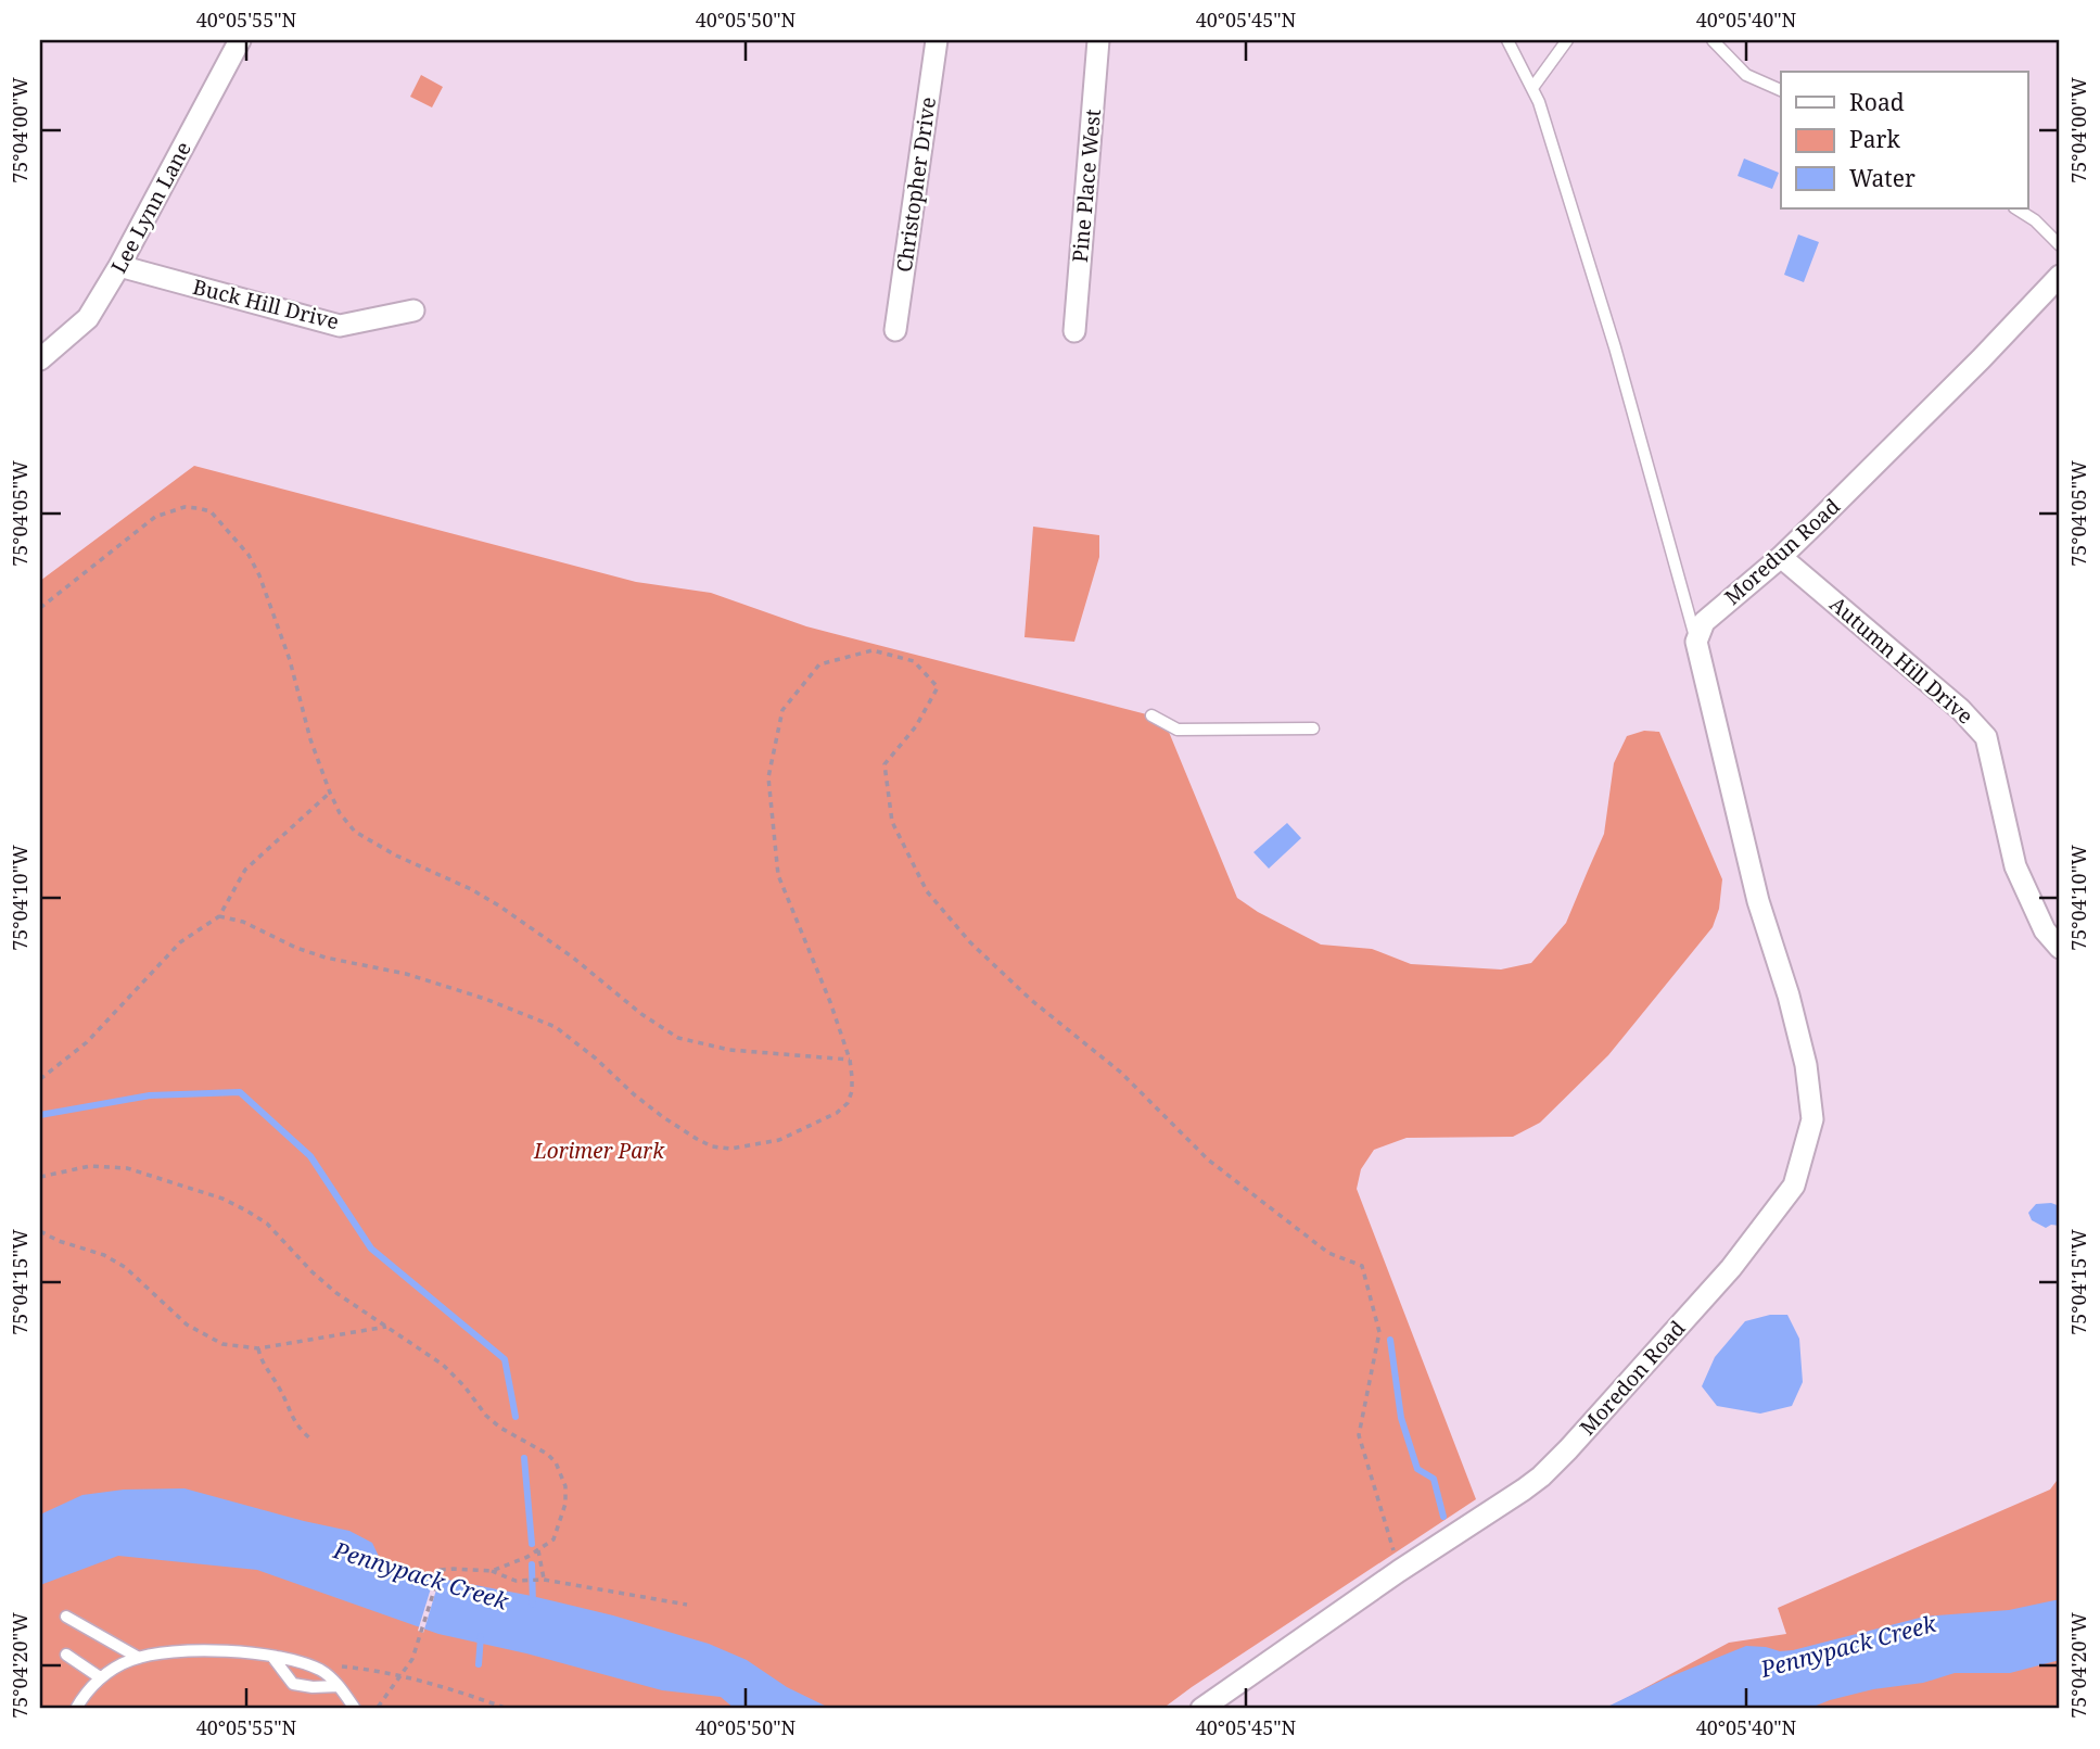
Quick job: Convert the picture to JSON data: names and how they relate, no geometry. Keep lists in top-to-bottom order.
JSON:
{
  "streets": {
    "street": [
      "Christopher Drive",
      "Pine Place West",
      "Lee Lynn Lane",
      "Buck Hill Drive",
      "Moredun Road",
      "Autumn Hill Drive",
      "Moredon Road"
    ]
  },
  "crossings": [
    ["Lee Lynn Lane", "Buck Hill Drive"],
    ["Moredun Road", "Autumn Hill Drive"],
    ["Moredun Road", "Moredon Road"]
  ],
  "water": ["Pennypack Creek"],
  "parks": ["Lorimer Park"],
  "legend": ["Road", "Park", "Water"],
  "coordinates": [
    "40°05'55\"N",
    "40°05'50\"N",
    "40°05'45\"N",
    "40°05'40\"N",
    "75°04'00\"W",
    "75°04'05\"W",
    "75°04'10\"W",
    "75°04'15\"W",
    "75°04'20\"W"
  ]
}
